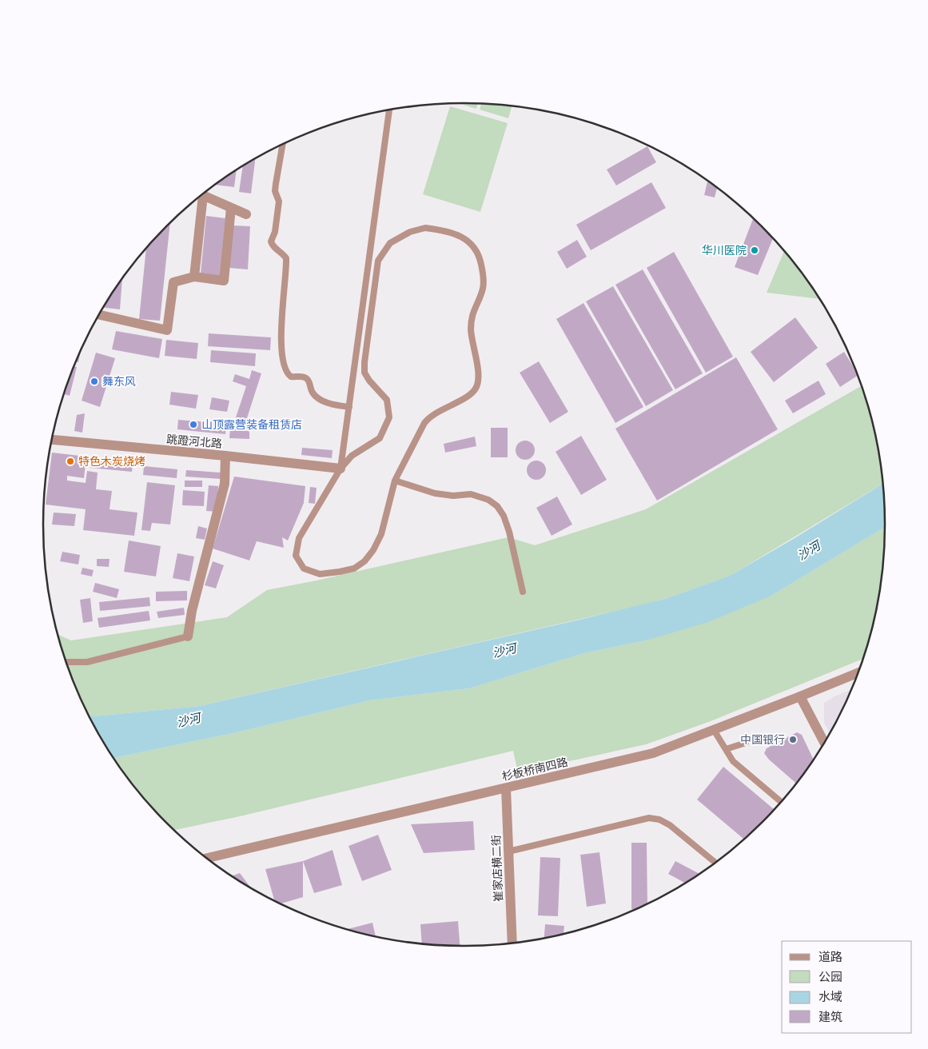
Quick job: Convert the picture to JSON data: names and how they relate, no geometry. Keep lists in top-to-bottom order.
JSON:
{
  "streets": {
    "street": ["跳蹬河北路", "杉板桥南四路", "崔家店横二街"]
  },
  "crossings": [
    ["杉板桥南四路", "崔家店横二街"]
  ],
  "water": ["沙河"],
  "places": [
    "华川医院",
    "舞东风",
    "山顶露营装备租赁店",
    "特色木炭烧烤",
    "中国银行"
  ],
  "legend": [
    "道路",
    "公园",
    "水域",
    "建筑"
  ]
}
